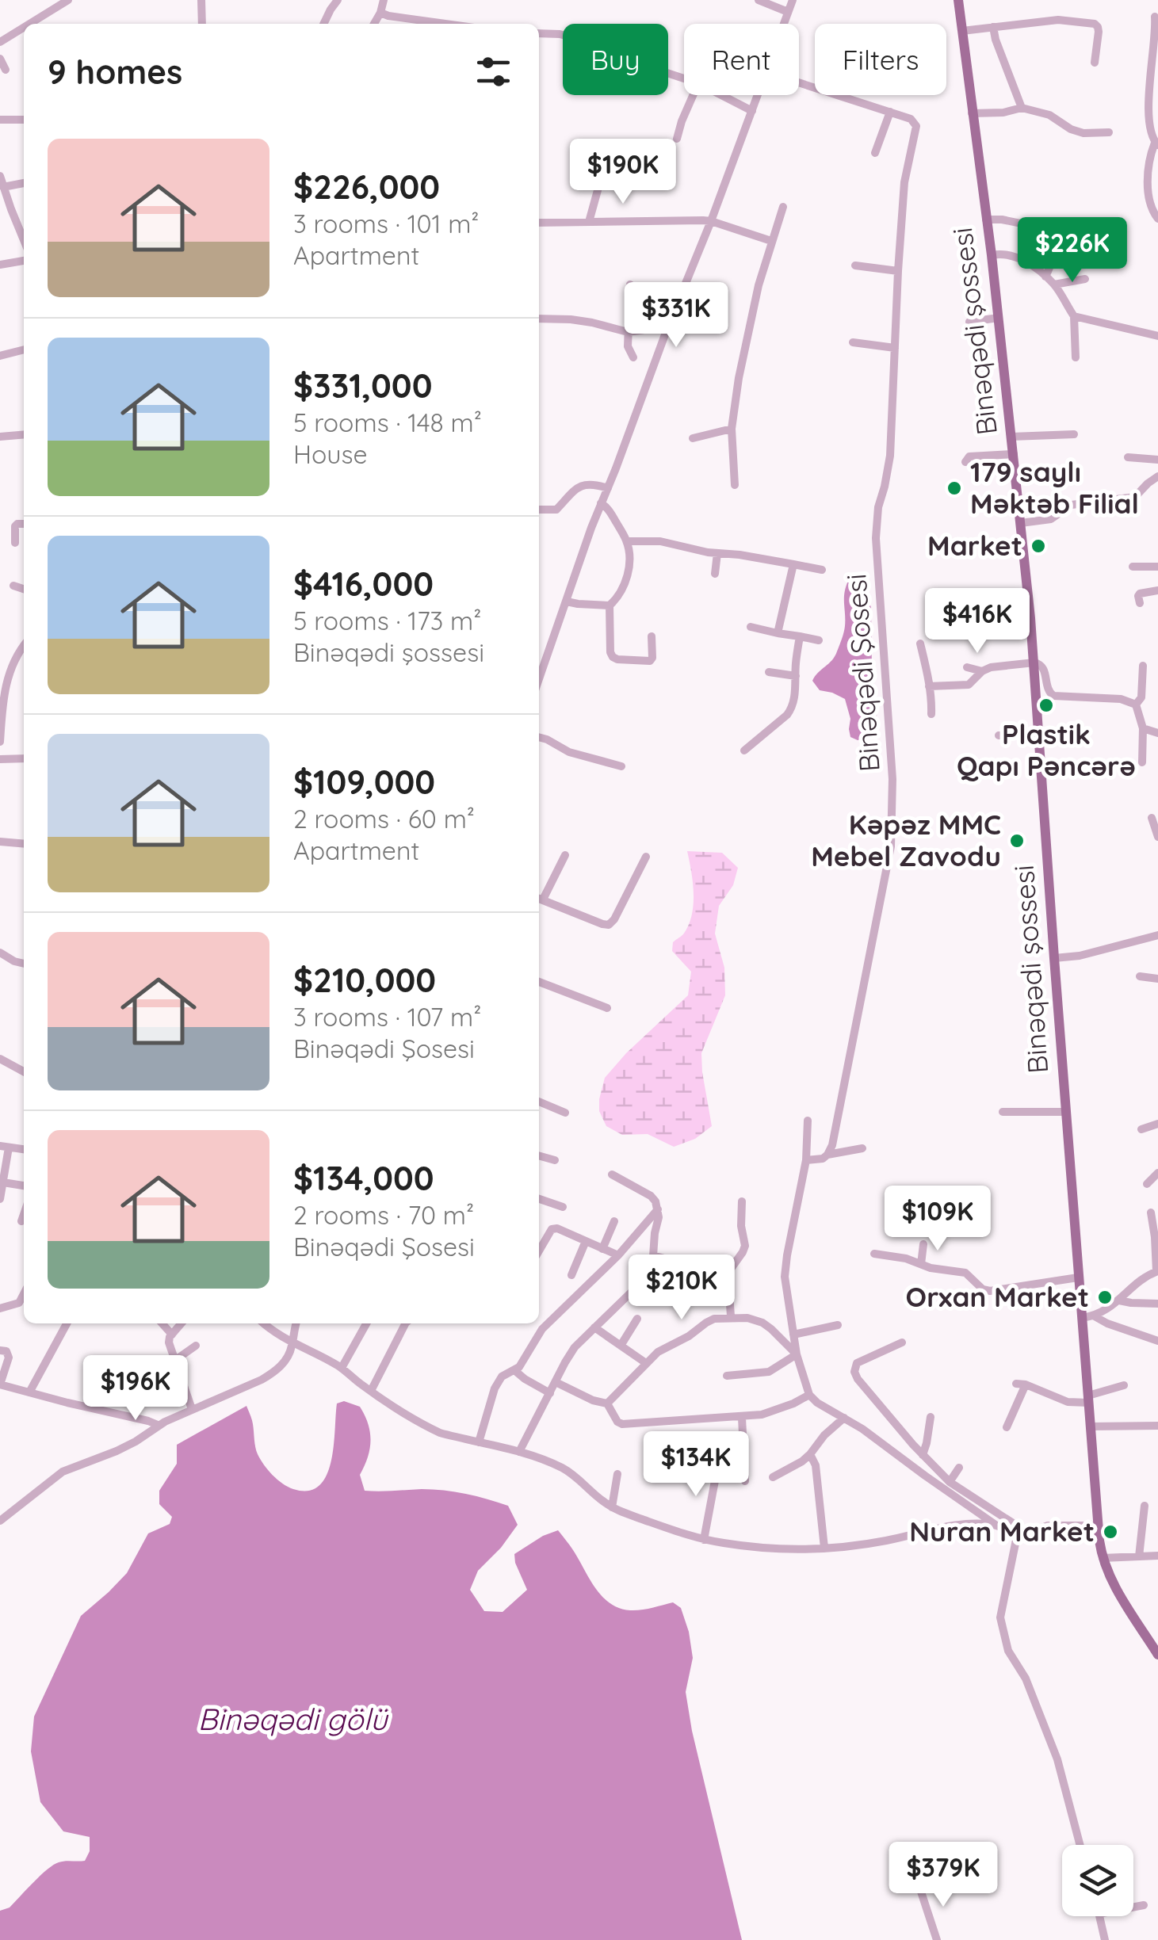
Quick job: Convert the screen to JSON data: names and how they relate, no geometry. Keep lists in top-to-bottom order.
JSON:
{
  "streets": {
    "main road": ["Binəqədi şossesi"],
    "street": ["Binəqədi Şosesi"]
  },
  "water": ["Binəqədi gölü"],
  "places": [
    "179 saylı Məktəb Filial",
    "Market",
    "Plastik Qapı Pəncərə",
    "Kəpəz MMC Mebel Zavodu",
    "Orxan Market",
    "Nuran Market"
  ],
  "page": {
    "chip": ["Buy", "Rent", "Filters"],
    "heading": "9 homes",
    "list": [
      {
        "name": "$226,000",
        "note": "3 rooms · 101 m² · Apartment"
      },
      {
        "name": "$331,000",
        "note": "5 rooms · 148 m² · House"
      },
      {
        "name": "$416,000",
        "note": "5 rooms · 173 m² · Binəqədi şossesi"
      },
      {
        "name": "$109,000",
        "note": "2 rooms · 60 m² · Apartment"
      },
      {
        "name": "$210,000",
        "note": "3 rooms · 107 m² · Binəqədi Şosesi"
      },
      {
        "name": "$134,000",
        "note": "2 rooms · 70 m² · Binəqədi Şosesi"
      }
    ],
    "price": [
      "$190K",
      "$226K",
      "$331K",
      "$416K",
      "$109K",
      "$210K",
      "$196K",
      "$134K",
      "$379K"
    ]
  }
}
